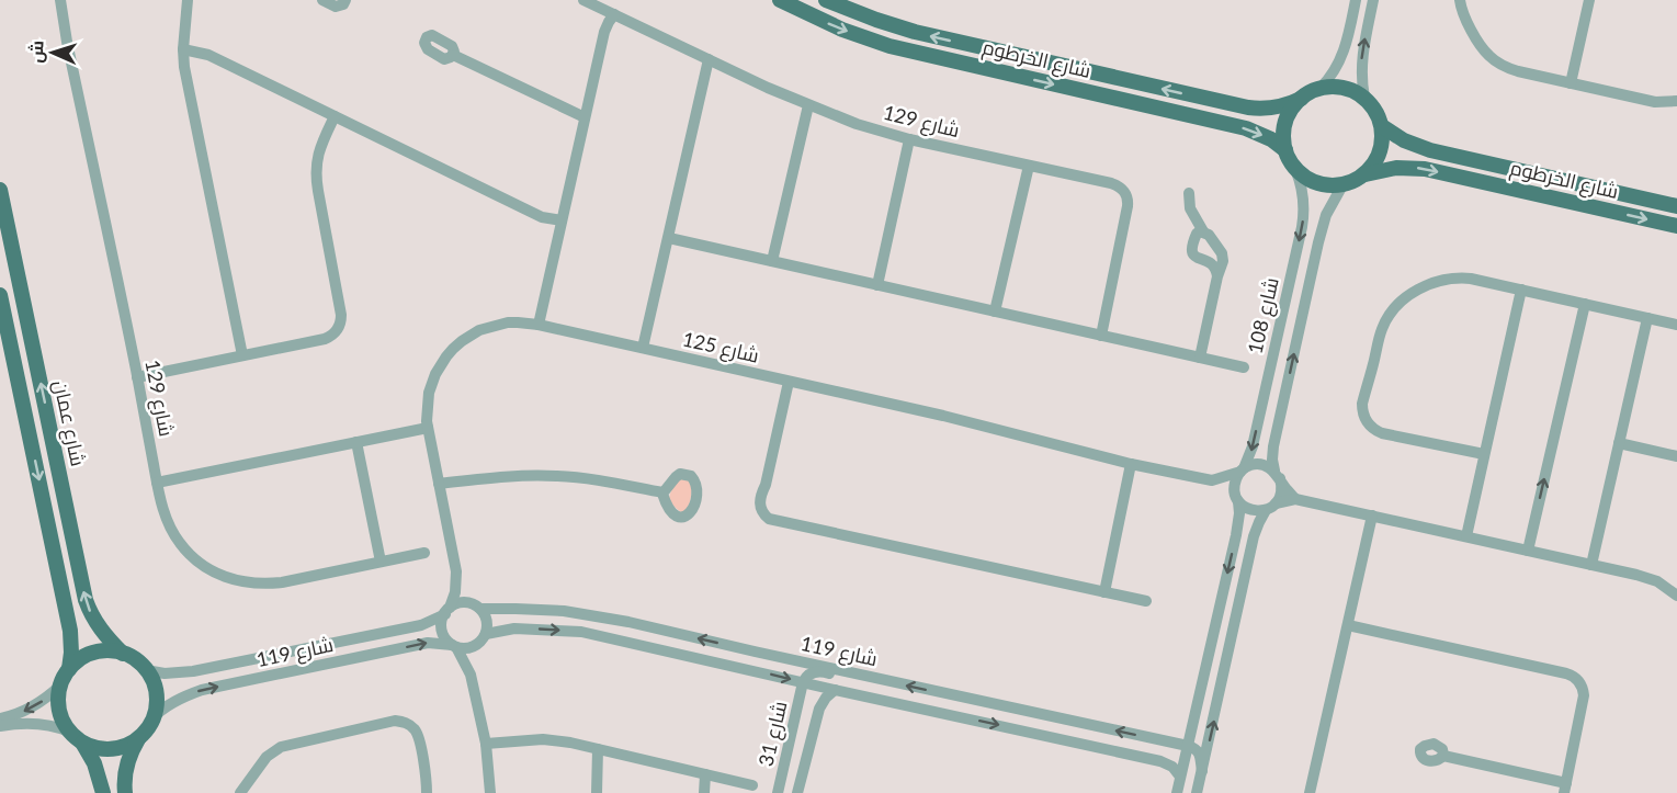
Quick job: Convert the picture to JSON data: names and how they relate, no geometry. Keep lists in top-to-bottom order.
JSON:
{
  "streets": {
    "main road": ["شارع الخرطوم", "شارع عمان"],
    "street": [
      "شارع 129",
      "شارع 108",
      "شارع 125",
      "شارع 119",
      "شارع 31"
    ]
  },
  "crossings": [
    ["شارع الخرطوم", "شارع 108"],
    ["شارع 108", "شارع 125"],
    ["شارع 125", "شارع 119"],
    ["شارع عمان", "شارع 119"],
    ["شارع 119", "شارع 31"]
  ],
  "north": "left"
}
